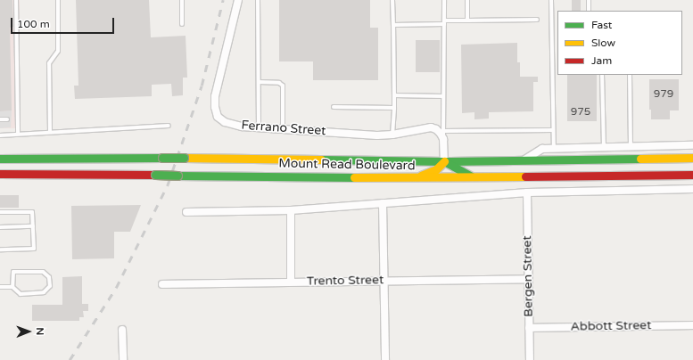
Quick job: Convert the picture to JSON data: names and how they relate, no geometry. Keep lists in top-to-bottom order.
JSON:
{
  "streets": {
    "main road": ["Mount Read Boulevard"],
    "street": [
      "Ferrano Street",
      "Bergen Street",
      "Trento Street",
      "Abbott Street"
    ]
  },
  "crossings": [
    ["Bergen Street", "Trento Street"],
    ["Bergen Street", "Abbott Street"]
  ],
  "house_numbers": ["979", "975"],
  "legend": ["Fast", "Slow", "Jam"],
  "scale_bar": "100 m",
  "north": "right"
}
